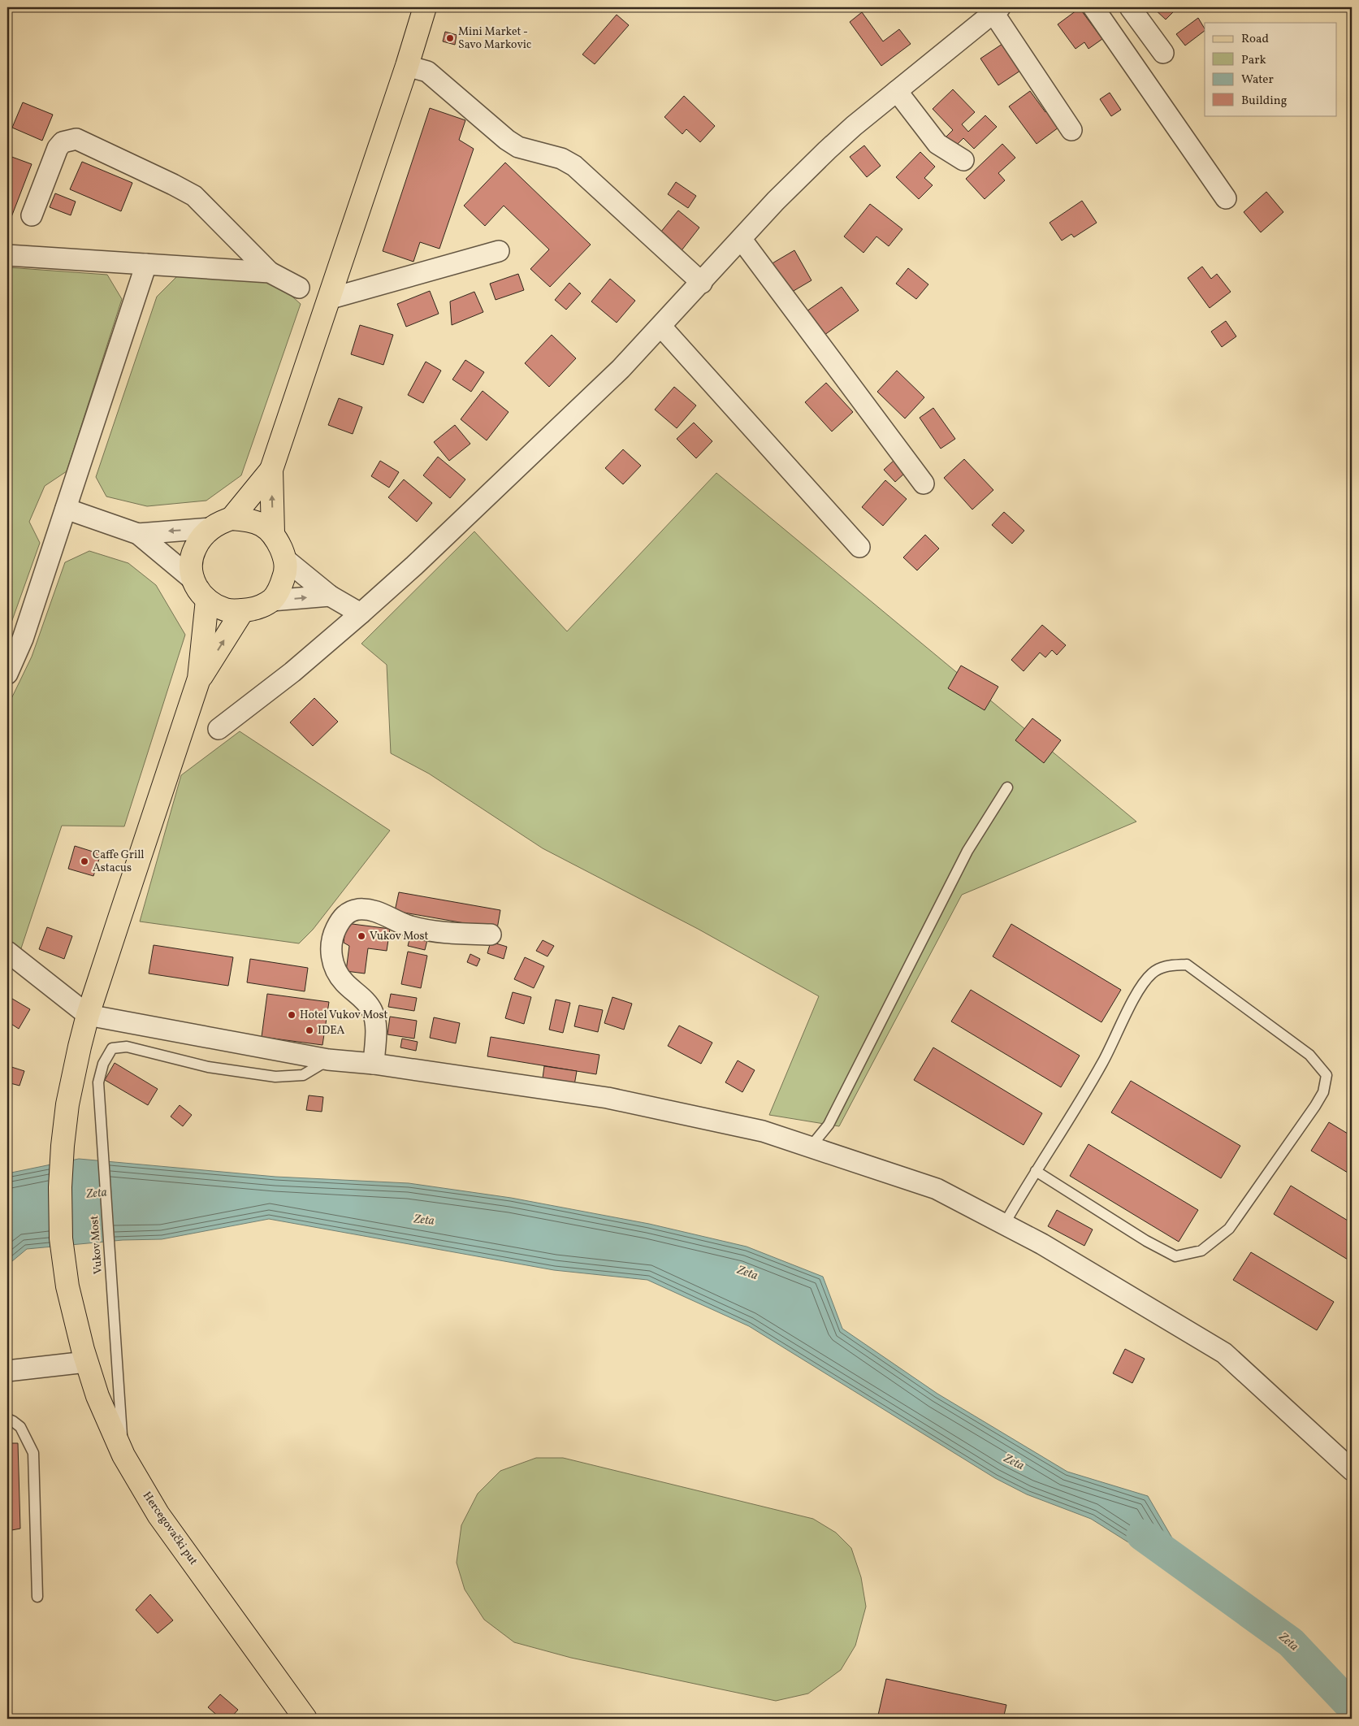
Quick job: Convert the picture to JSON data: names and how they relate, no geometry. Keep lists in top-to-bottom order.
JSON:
{
  "streets": {
    "main road": ["Hercegovački put"],
    "lane": ["Vukov Most"]
  },
  "crossings": [
    ["Vukov Most", "Hercegovački put"]
  ],
  "water": ["Zeta"],
  "places": [
    "Mini Market - Savo Markovic",
    "Caffe Grill Astacus",
    "Vukov Most",
    "Hotel Vukov Most",
    "IDEA"
  ],
  "legend": [
    "Road",
    "Park",
    "Water",
    "Building"
  ]
}
